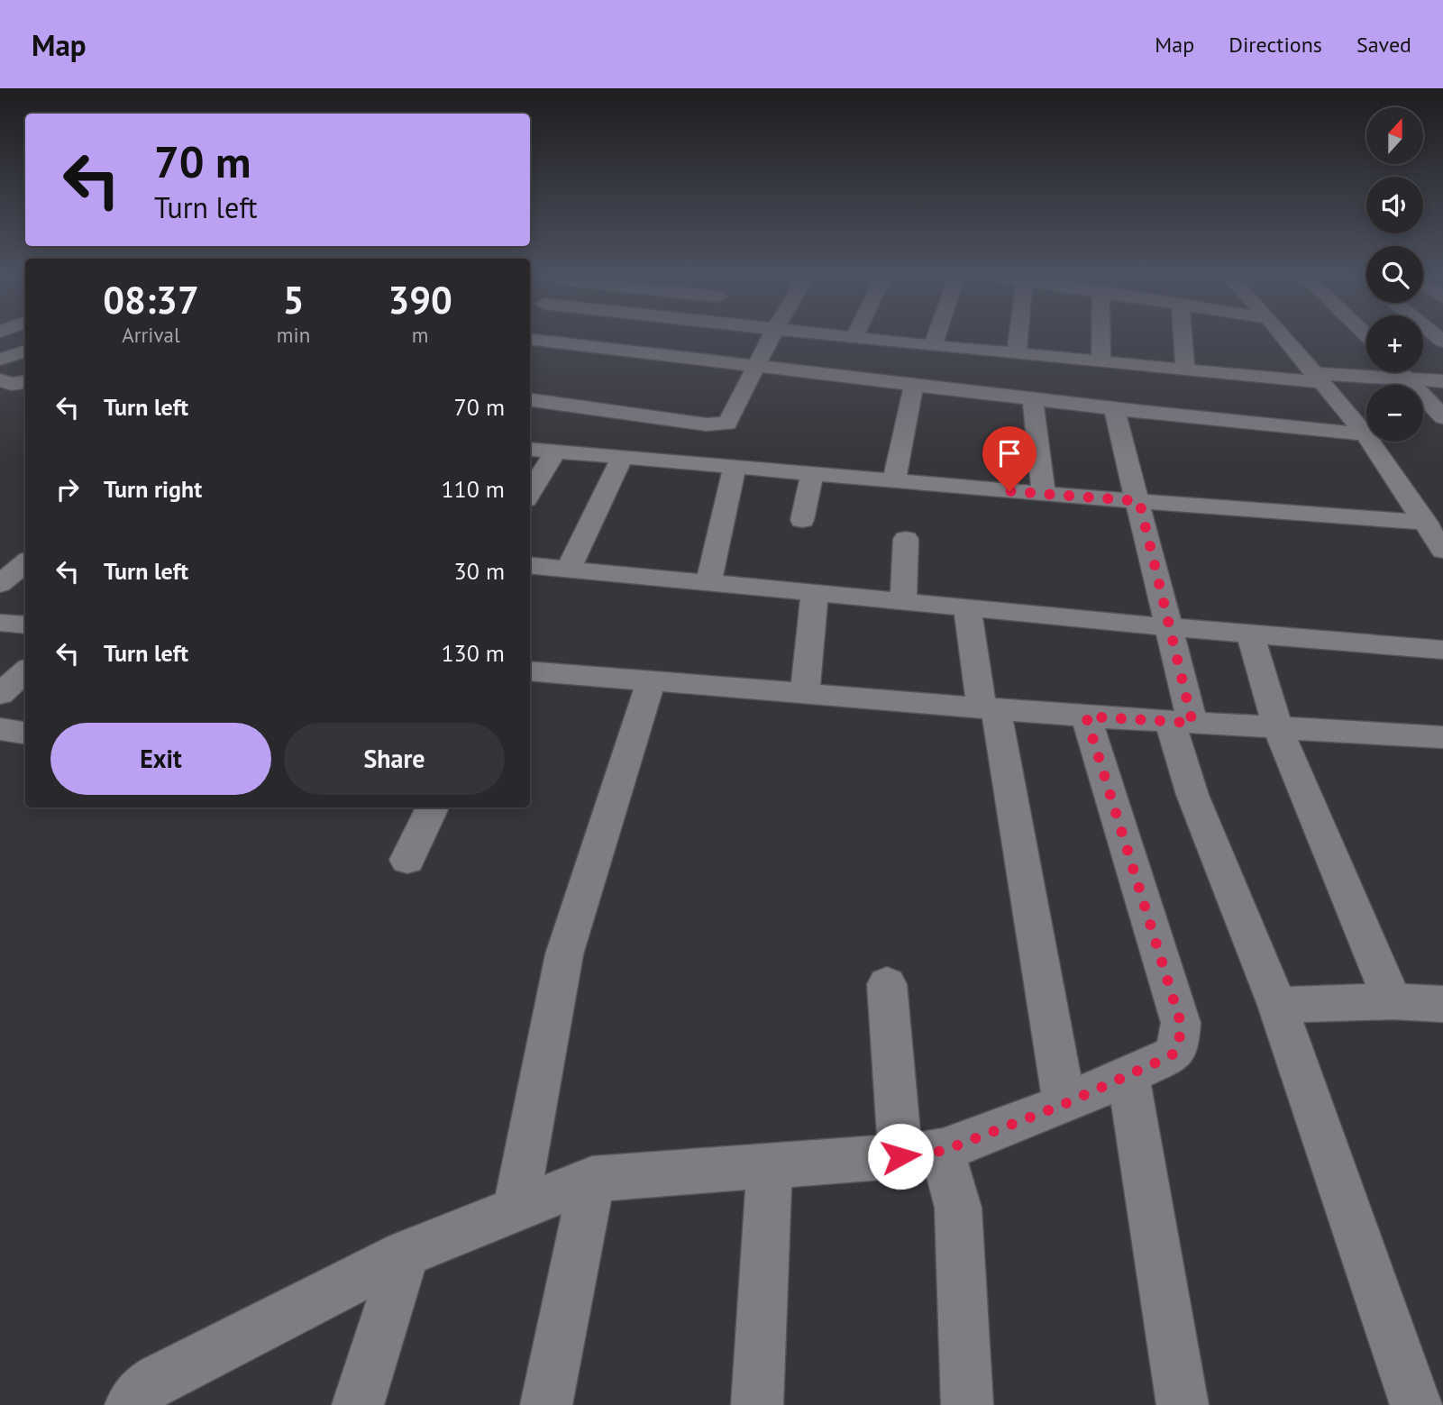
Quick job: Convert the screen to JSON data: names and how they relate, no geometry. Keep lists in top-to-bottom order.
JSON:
{
  "north": "top",
  "page": {
    "header": "Map",
    "nav": ["Map", "Directions", "Saved"],
    "map_buttons": ["+", "−"],
    "turn": ["70 m", "Turn left"],
    "eta": [
      "08:37",
      "Arrival",
      "5",
      "min",
      "390",
      "m"
    ],
    "list": [
      {
        "name": "Turn left",
        "value": "70 m"
      },
      {
        "name": "Turn right",
        "value": "110 m"
      },
      {
        "name": "Turn left",
        "value": "30 m"
      },
      {
        "name": "Turn left",
        "value": "130 m"
      }
    ],
    "buttons": ["Exit", "Share"]
  }
}
